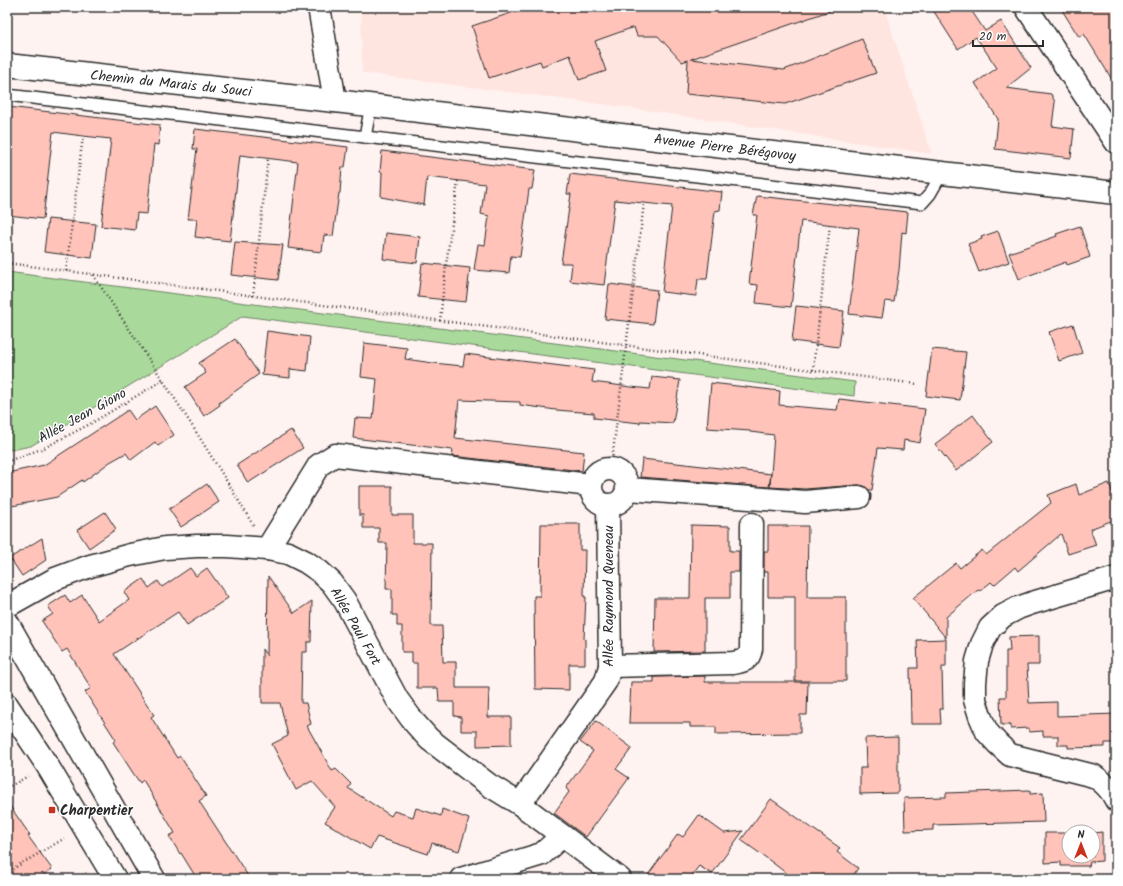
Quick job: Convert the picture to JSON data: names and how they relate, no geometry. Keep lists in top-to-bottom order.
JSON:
{
  "streets": {
    "street": [
      "Chemin du Marais du Souci",
      "Avenue Pierre Bérégovoy",
      "Allée Raymond Queneau",
      "Allée Paul Fort"
    ],
    "path": ["Allée Jean Giono"]
  },
  "crossings": [
    ["Chemin du Marais du Souci", "Avenue Pierre Bérégovoy"],
    ["Allée Raymond Queneau", "Allée Paul Fort"]
  ],
  "places": {
    "transit": ["Charpentier"]
  },
  "scale_bar": "20 m",
  "north": "top"
}
